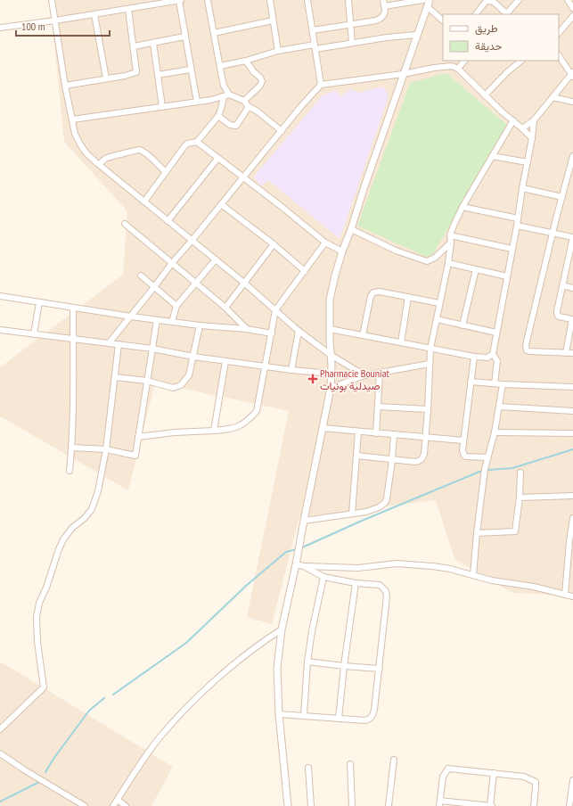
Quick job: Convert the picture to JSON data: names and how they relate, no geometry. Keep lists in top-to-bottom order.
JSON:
{
  "places": {
    "health": ["Pharmacie Bouniat صيدلية بونيات"]
  },
  "legend": ["طريق", "حديقة"],
  "scale_bar": "100 m"
}
